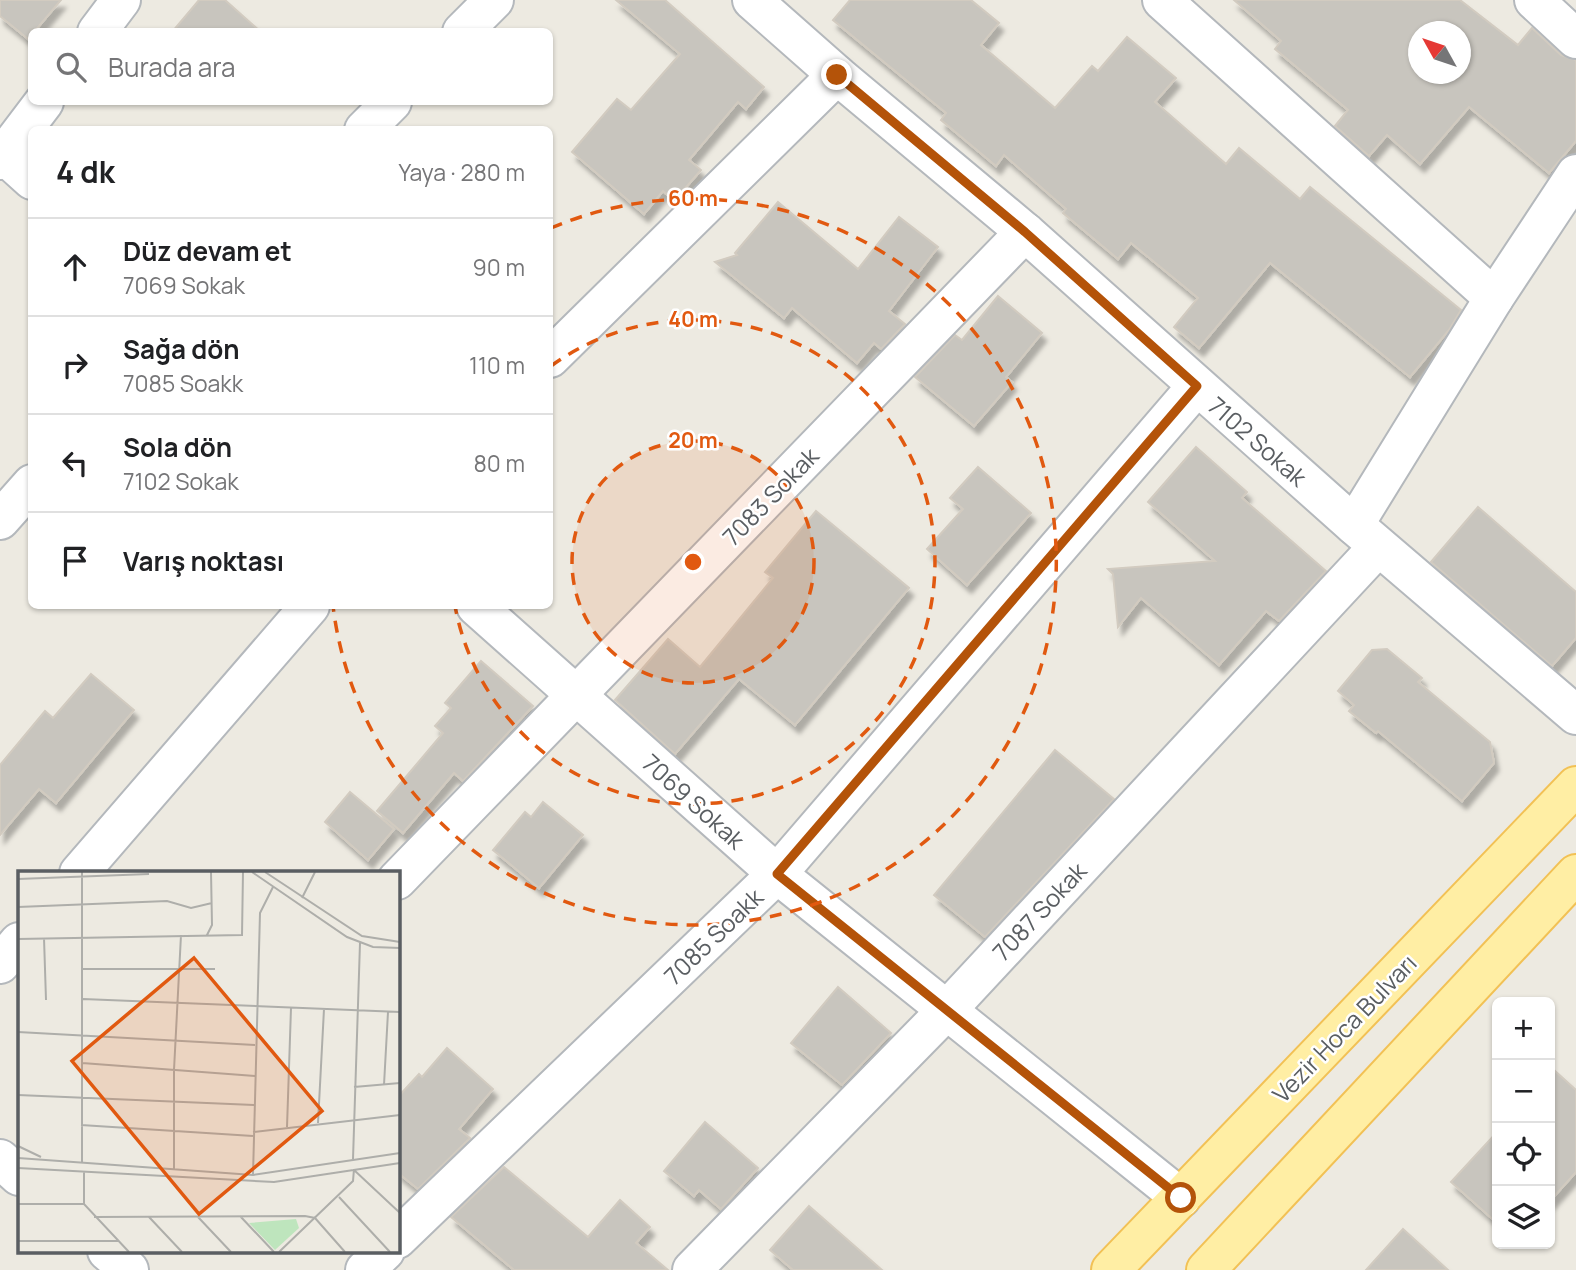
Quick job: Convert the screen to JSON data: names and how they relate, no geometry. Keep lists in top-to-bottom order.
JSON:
{
  "streets": {
    "main road": ["Vezir Hoca Bulvarı"],
    "street": [
      "7102 Sokak",
      "7083 Sokak",
      "7069 Sokak",
      "7087 Sokak",
      "7085 Soakk"
    ]
  },
  "crossings": [
    ["7102 Sokak", "7083 Sokak"],
    ["7102 Sokak", "7087 Sokak"],
    ["7102 Sokak", "7085 Soakk"],
    ["7083 Sokak", "7069 Sokak"],
    ["7069 Sokak", "7087 Sokak"],
    ["7069 Sokak", "7085 Soakk"],
    ["7069 Sokak", "Vezir Hoca Bulvarı"]
  ],
  "north": "top left",
  "page": {
    "search": "Burada ara",
    "heading": ["4 dk", "Yaya · 280 m"],
    "list": [
      ["Düz devam et", "7069 Sokak", "90 m"],
      ["Sağa dön", "7085 Soakk", "110 m"],
      ["Sola dön", "7102 Sokak", "80 m"],
      "Varış noktası"
    ],
    "map_buttons": ["+", "−"]
  },
  "rings": ["60 m", "40 m", "20 m"]
}
